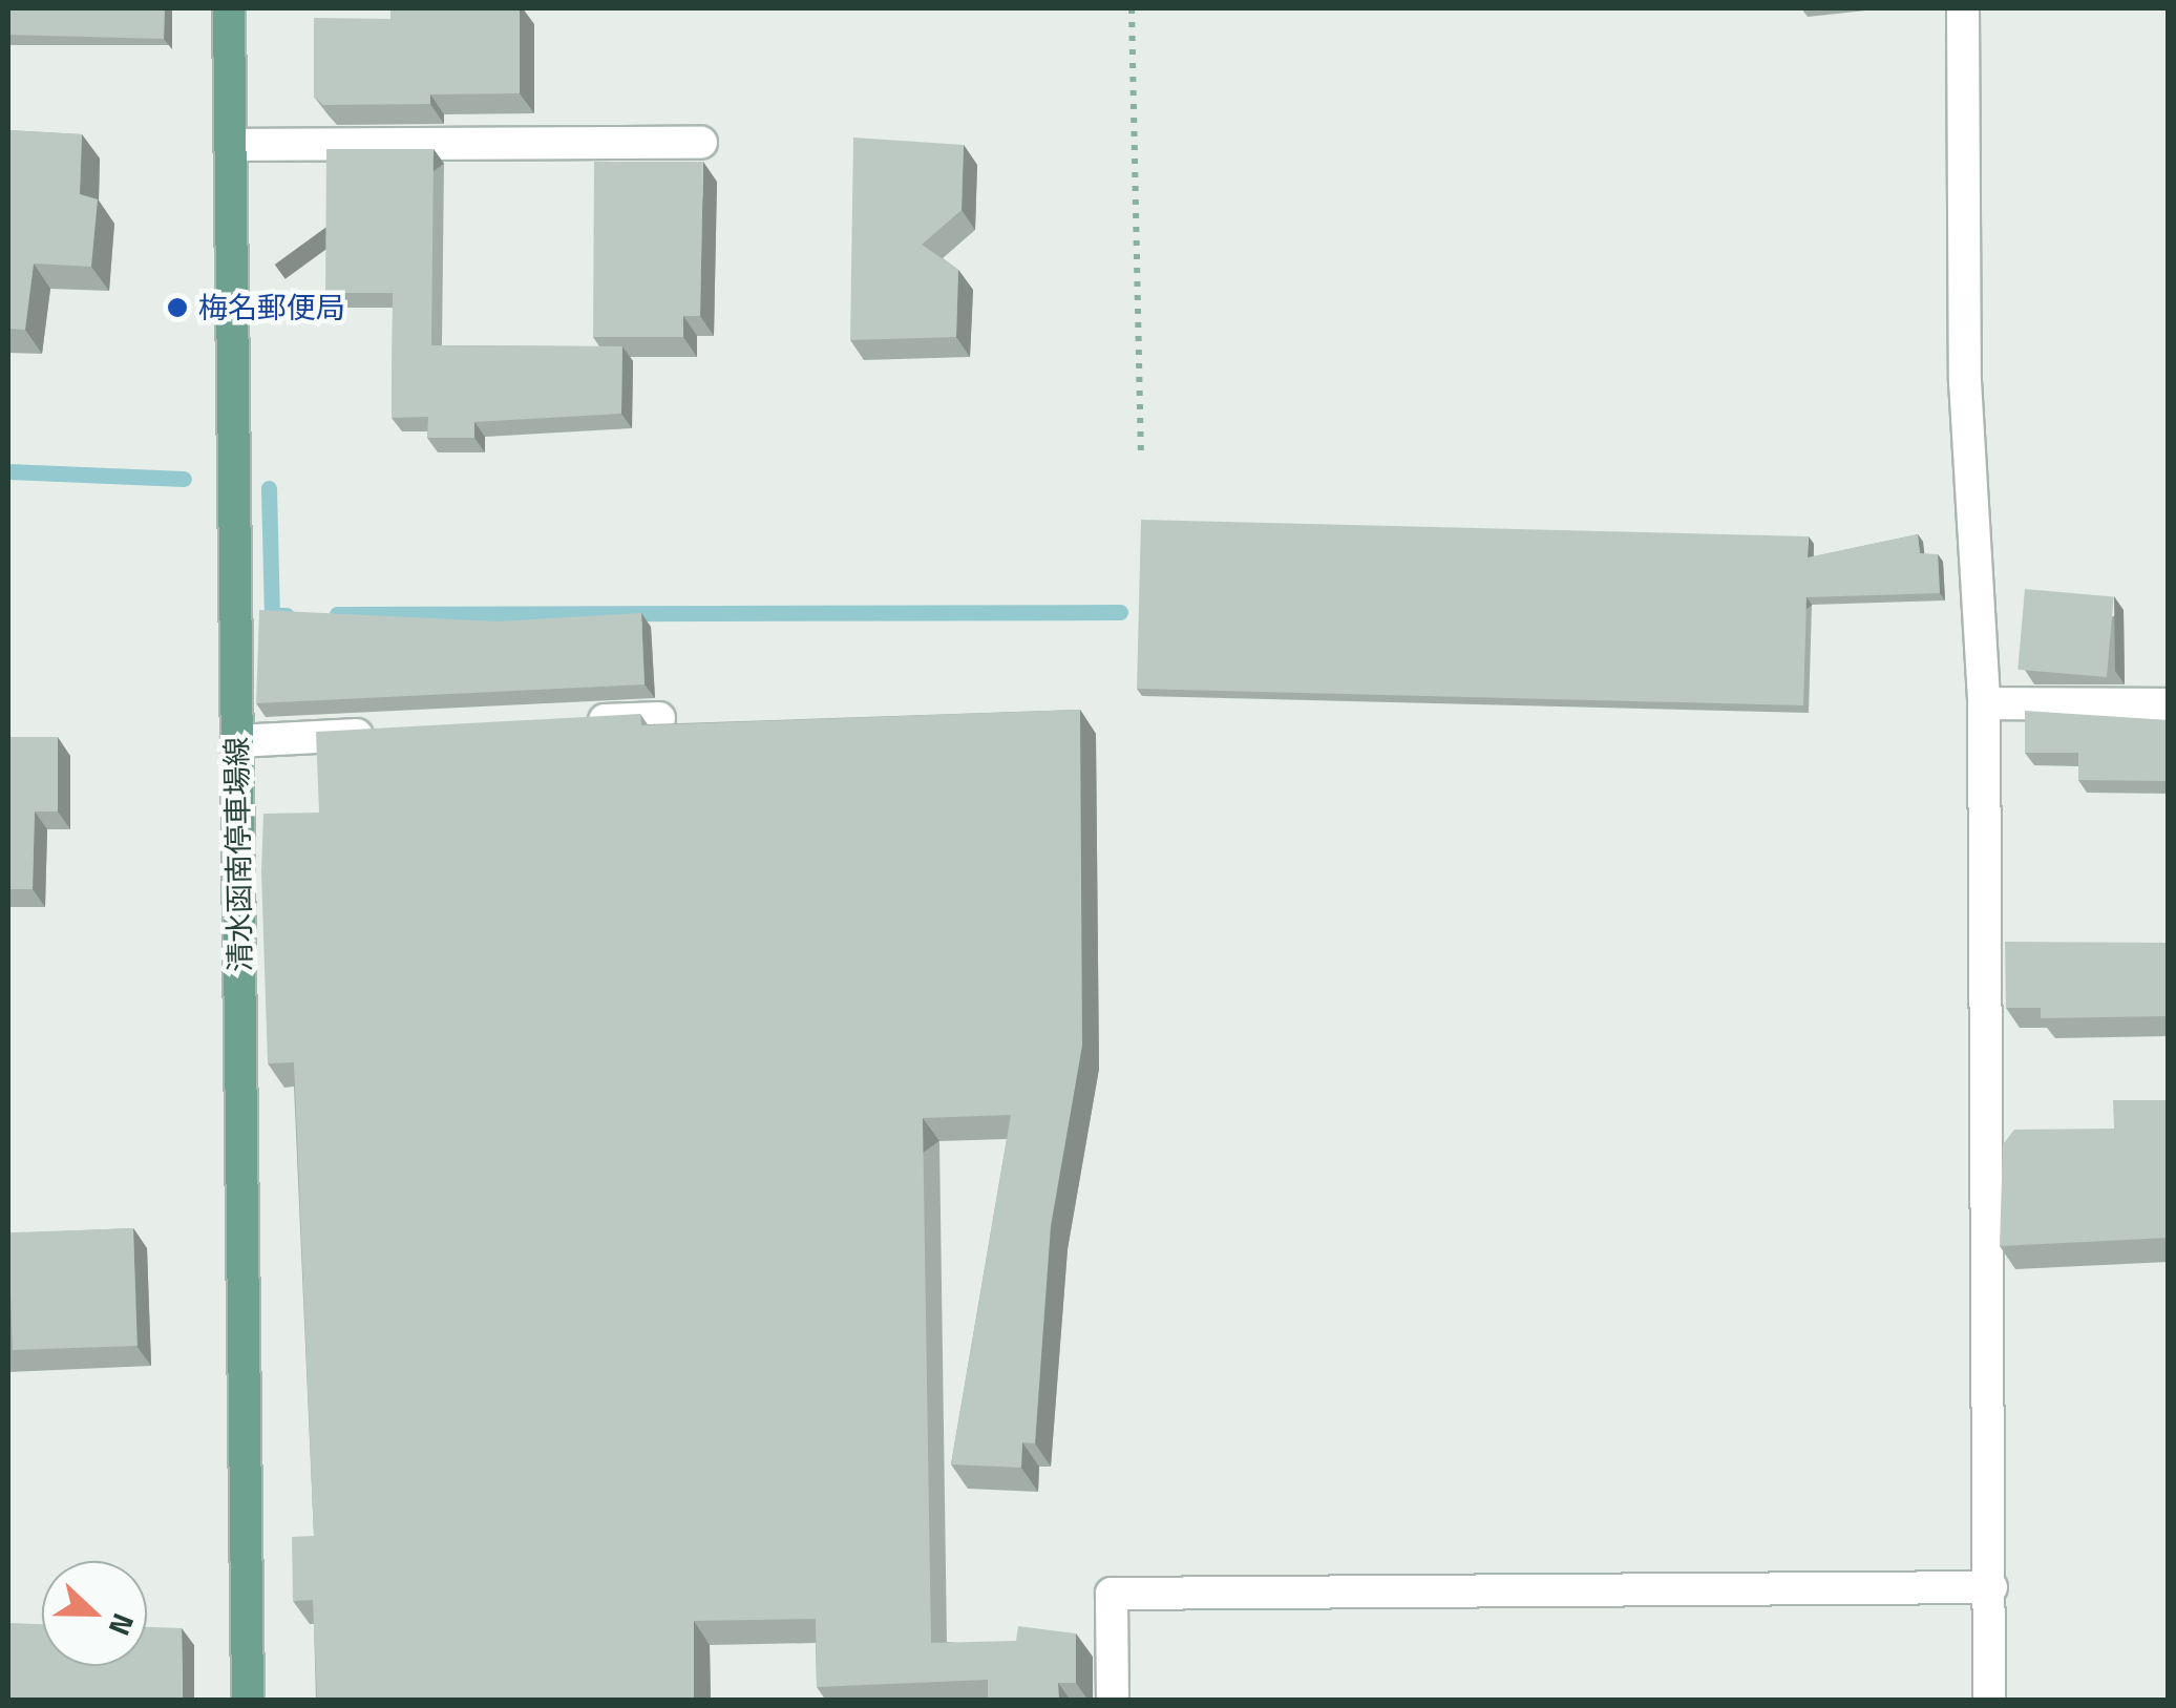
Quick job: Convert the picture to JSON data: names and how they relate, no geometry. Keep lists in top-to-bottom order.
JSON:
{
  "streets": {
    "main road": ["清水函南停車場線"]
  },
  "places": ["梅名郵便局"],
  "north": "right"
}
